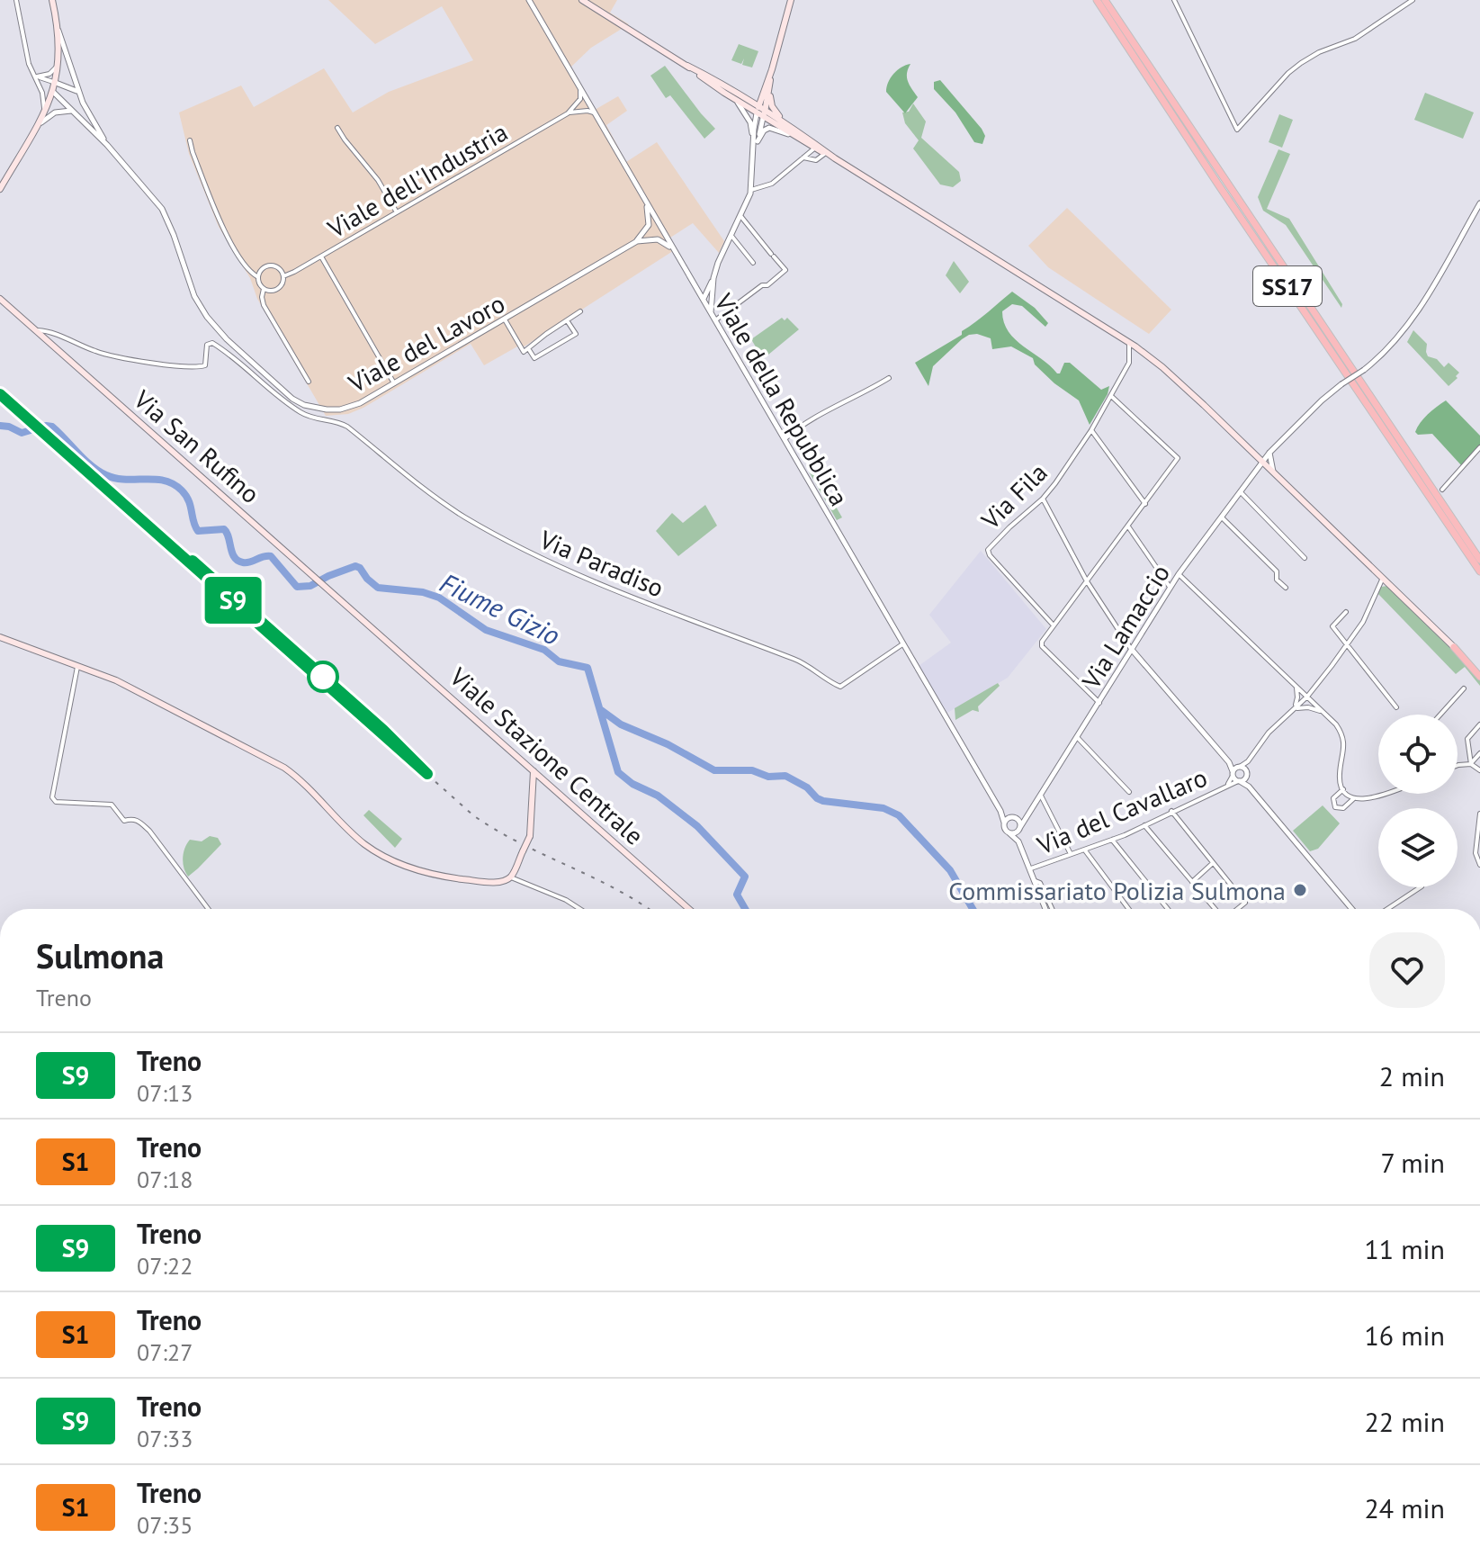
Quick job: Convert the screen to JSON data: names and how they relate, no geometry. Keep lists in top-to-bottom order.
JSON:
{
  "streets": {
    "highway": ["SS17"],
    "main road": ["Via San Rufino", "Viale Stazione Centrale"],
    "street": [
      "Viale dell'Industria",
      "Viale del Lavoro",
      "Viale della Repubblica",
      "Via Fila",
      "Via Paradiso",
      "Via Lamaccio",
      "Via del Cavallaro"
    ]
  },
  "crossings": [
    ["Viale dell'Industria", "Viale della Repubblica"],
    ["Viale della Repubblica", "Via Paradiso"],
    ["Via San Rufino", "Via Paradiso"],
    ["Via San Rufino", "Viale Stazione Centrale"]
  ],
  "water": ["Fiume Gizio"],
  "places": ["Commissariato Polizia Sulmona"],
  "page": {
    "on_map": "S9",
    "heading": ["Sulmona", "Treno"],
    "list": [
      {
        "mark": "S9",
        "name": "Treno",
        "note": "07:13",
        "value": "2 min"
      },
      {
        "mark": "S1",
        "name": "Treno",
        "note": "07:18",
        "value": "7 min"
      },
      {
        "mark": "S9",
        "name": "Treno",
        "note": "07:22",
        "value": "11 min"
      },
      {
        "mark": "S1",
        "name": "Treno",
        "note": "07:27",
        "value": "16 min"
      },
      {
        "mark": "S9",
        "name": "Treno",
        "note": "07:33",
        "value": "22 min"
      },
      {
        "mark": "S1",
        "name": "Treno",
        "note": "07:35",
        "value": "24 min"
      }
    ]
  }
}
